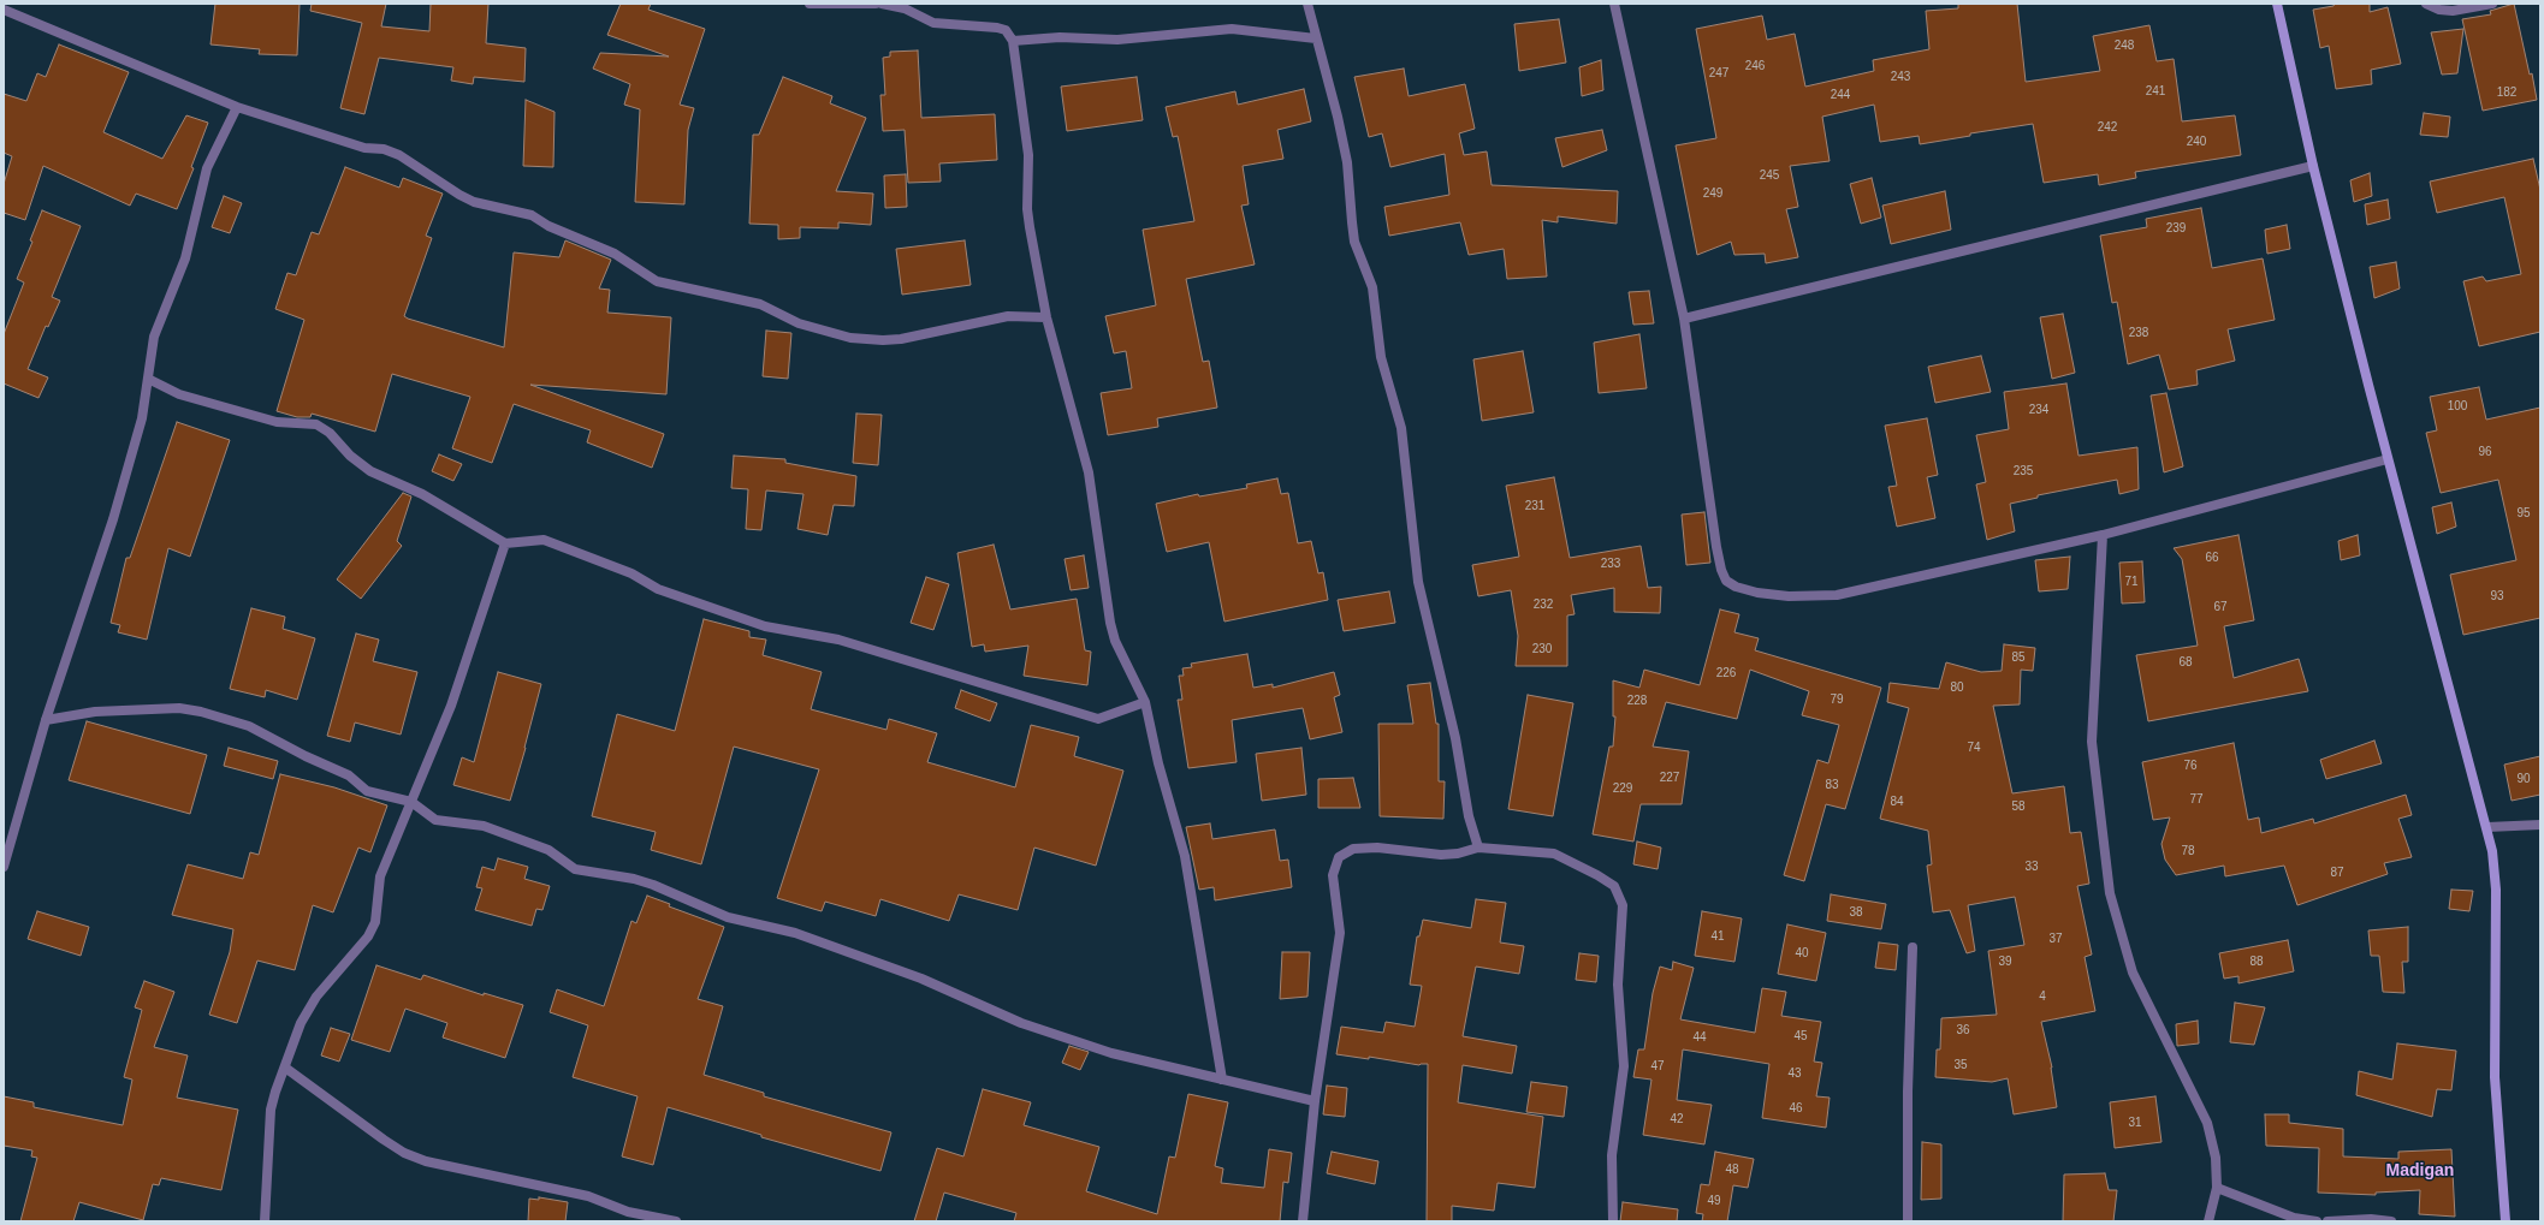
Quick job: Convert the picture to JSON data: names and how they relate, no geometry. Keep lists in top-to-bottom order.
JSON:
{
  "districts": ["Madigan"],
  "house_numbers": [
    "248",
    "246",
    "247",
    "243",
    "241",
    "182",
    "244",
    "242",
    "240",
    "245",
    "249",
    "239",
    "238",
    "100",
    "234",
    "96",
    "235",
    "231",
    "95",
    "66",
    "233",
    "71",
    "93",
    "232",
    "67",
    "230",
    "85",
    "68",
    "226",
    "80",
    "79",
    "228",
    "74",
    "76",
    "227",
    "90",
    "83",
    "229",
    "77",
    "84",
    "58",
    "78",
    "33",
    "87",
    "38",
    "41",
    "37",
    "40",
    "39",
    "88",
    "4",
    "36",
    "45",
    "44",
    "35",
    "47",
    "43",
    "46",
    "42",
    "31",
    "48",
    "49"
  ]
}
